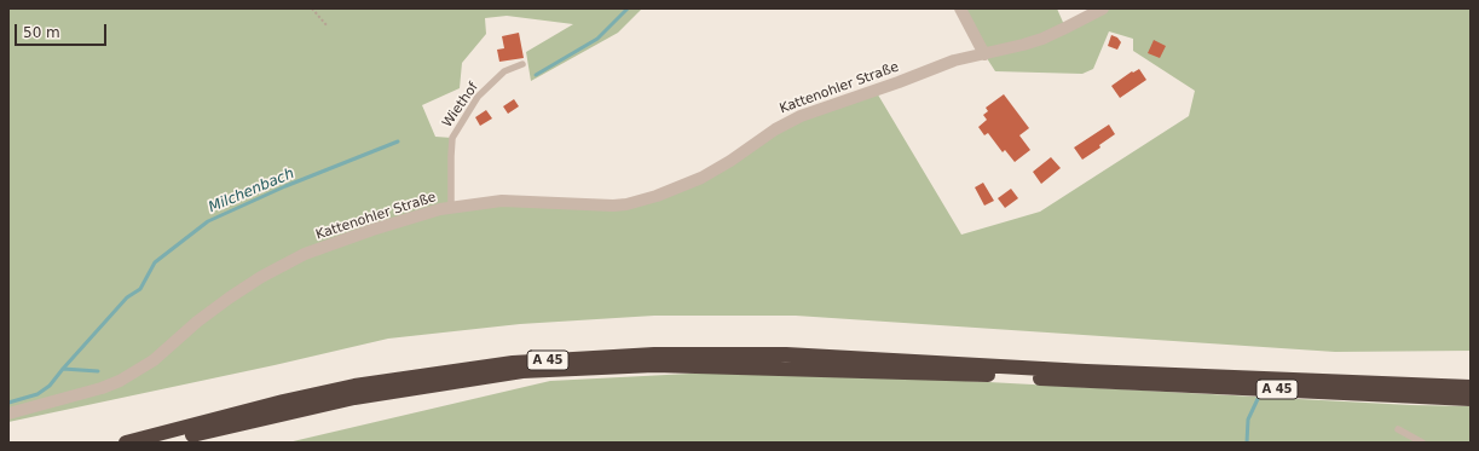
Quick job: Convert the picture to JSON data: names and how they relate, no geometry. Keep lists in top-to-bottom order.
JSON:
{
  "streets": {
    "highway": ["A 45"],
    "street": ["Kattenohler Straße"],
    "lane": ["Wiethof"]
  },
  "crossings": [
    ["Kattenohler Straße", "Wiethof"]
  ],
  "water": ["Milchenbach"],
  "scale_bar": "50 m"
}
